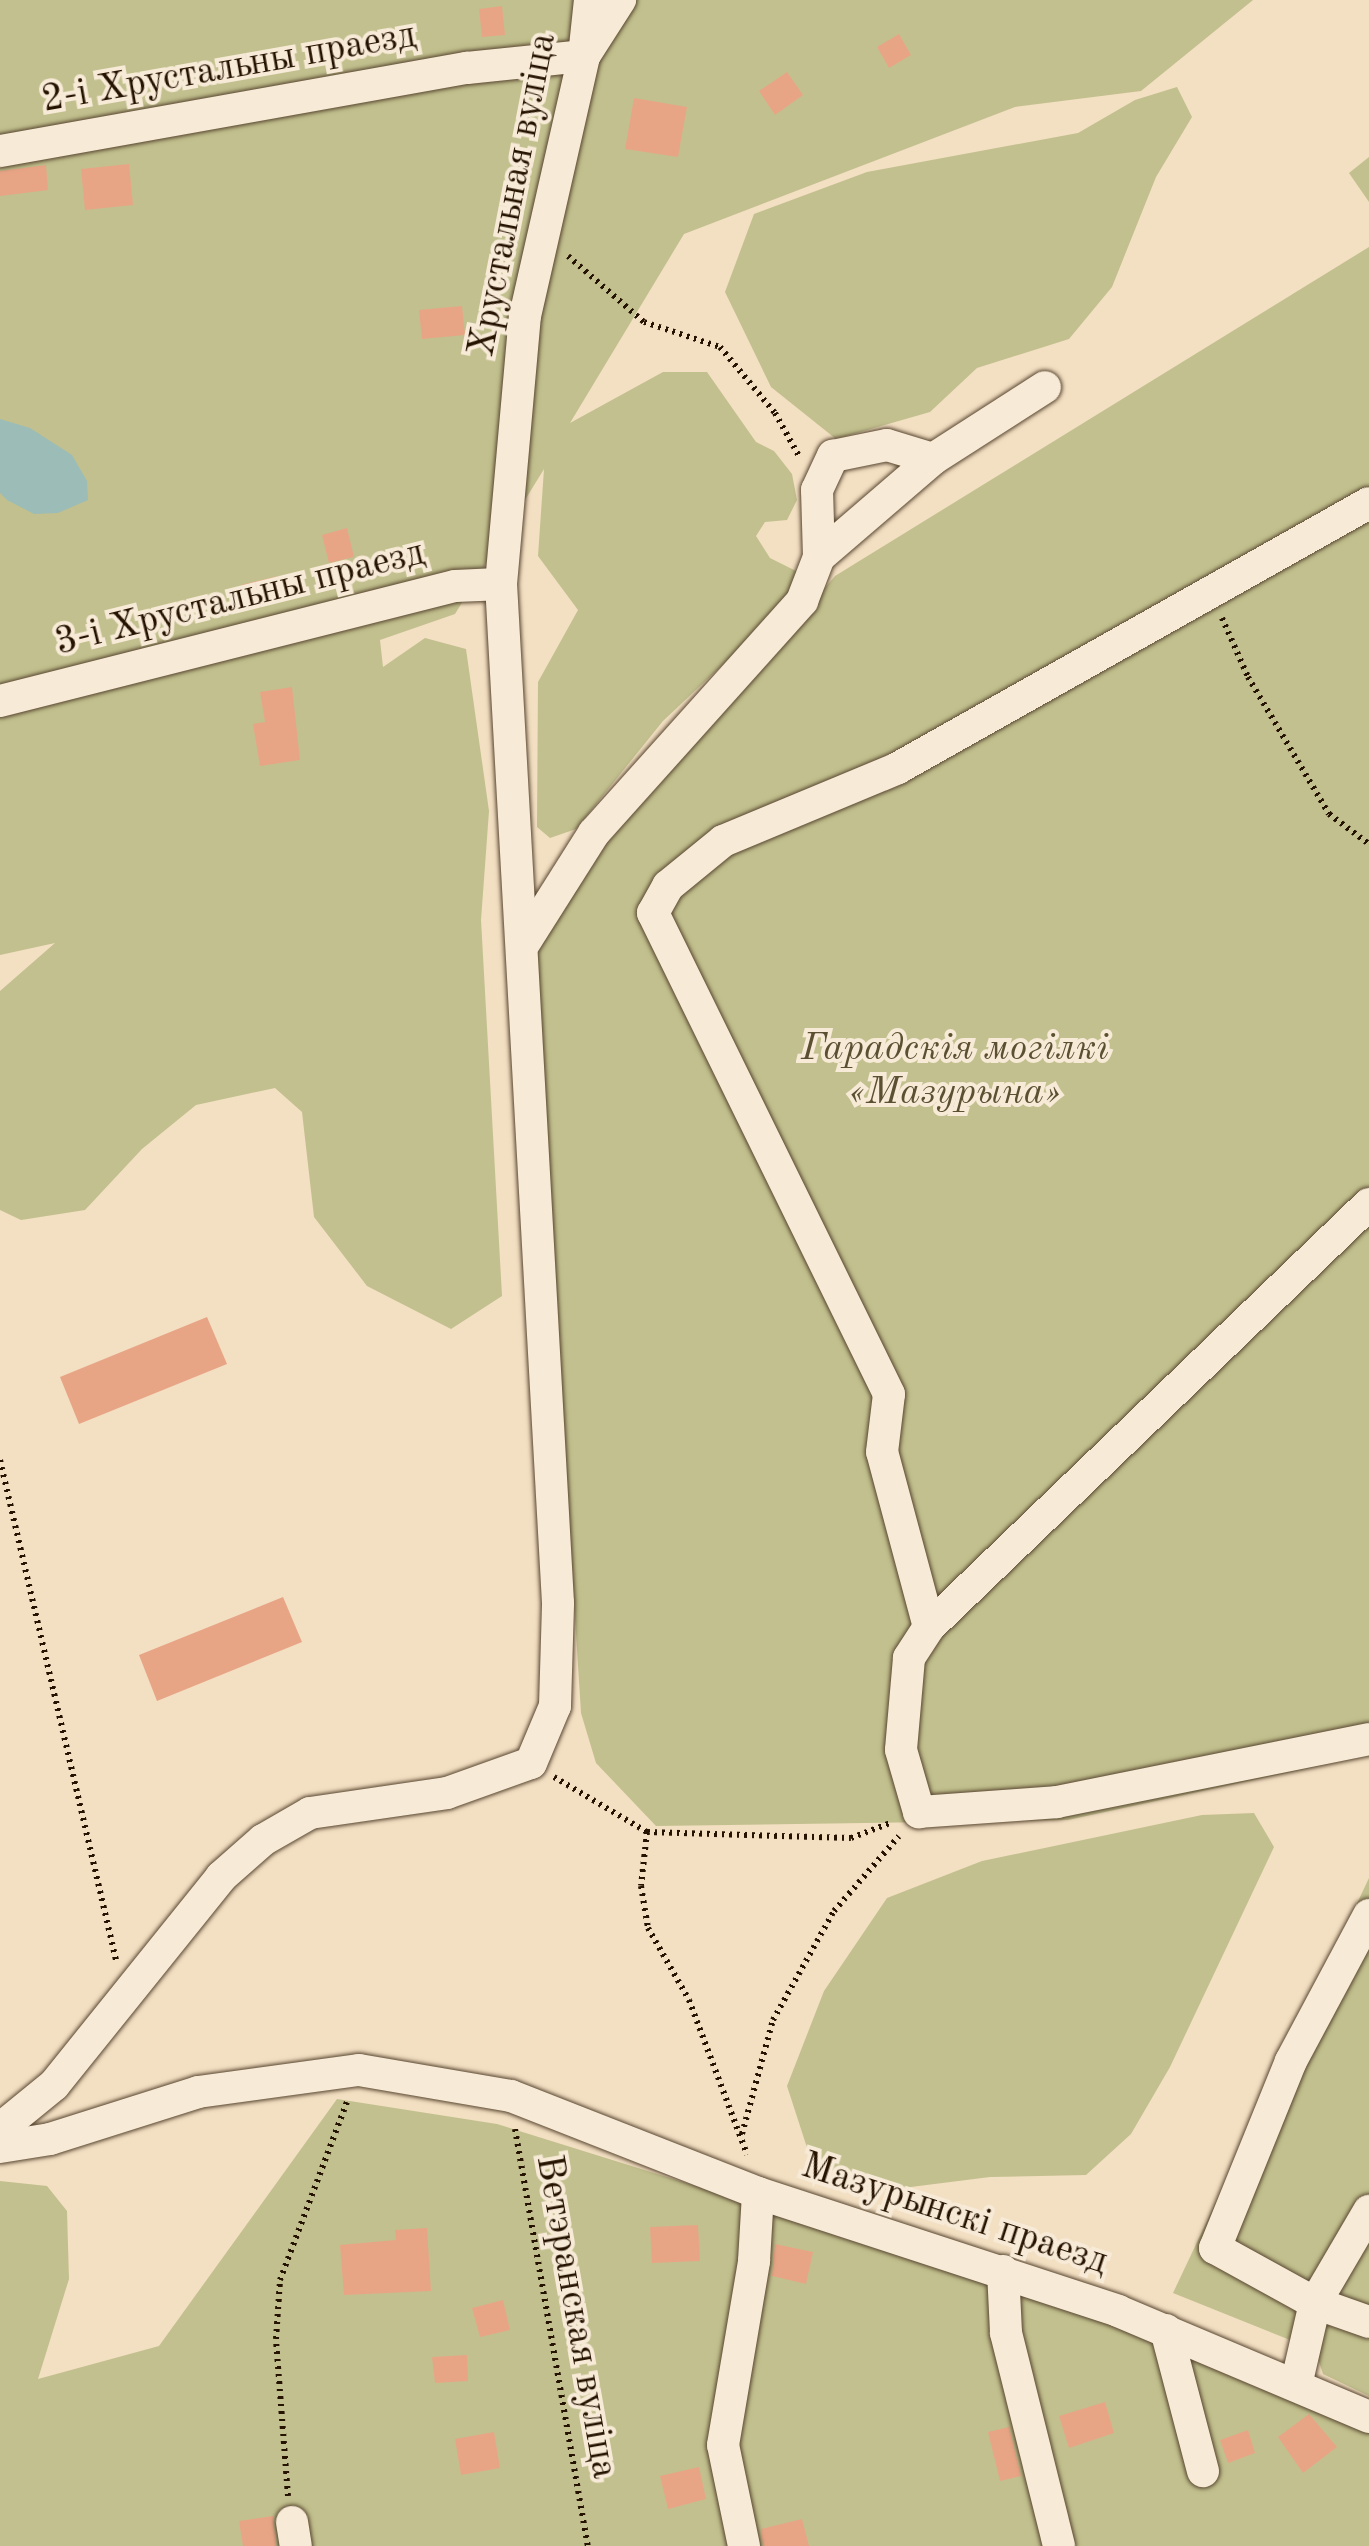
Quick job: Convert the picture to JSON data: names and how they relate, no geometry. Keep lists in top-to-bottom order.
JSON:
{
  "streets": {
    "street": [
      "2-і Хрустальны праезд",
      "Хрустальная вуліца",
      "3-і Хрустальны праезд",
      "Мазурынскі праезд"
    ],
    "path": ["Ветэранская вуліца"]
  },
  "crossings": [
    ["2-і Хрустальны праезд", "Хрустальная вуліца"],
    ["Хрустальная вуліца", "3-і Хрустальны праезд"],
    ["Мазурынскі праезд", "Ветэранская вуліца"]
  ],
  "parks": ["Гарадскія могілкі «Мазурына»"]
}
